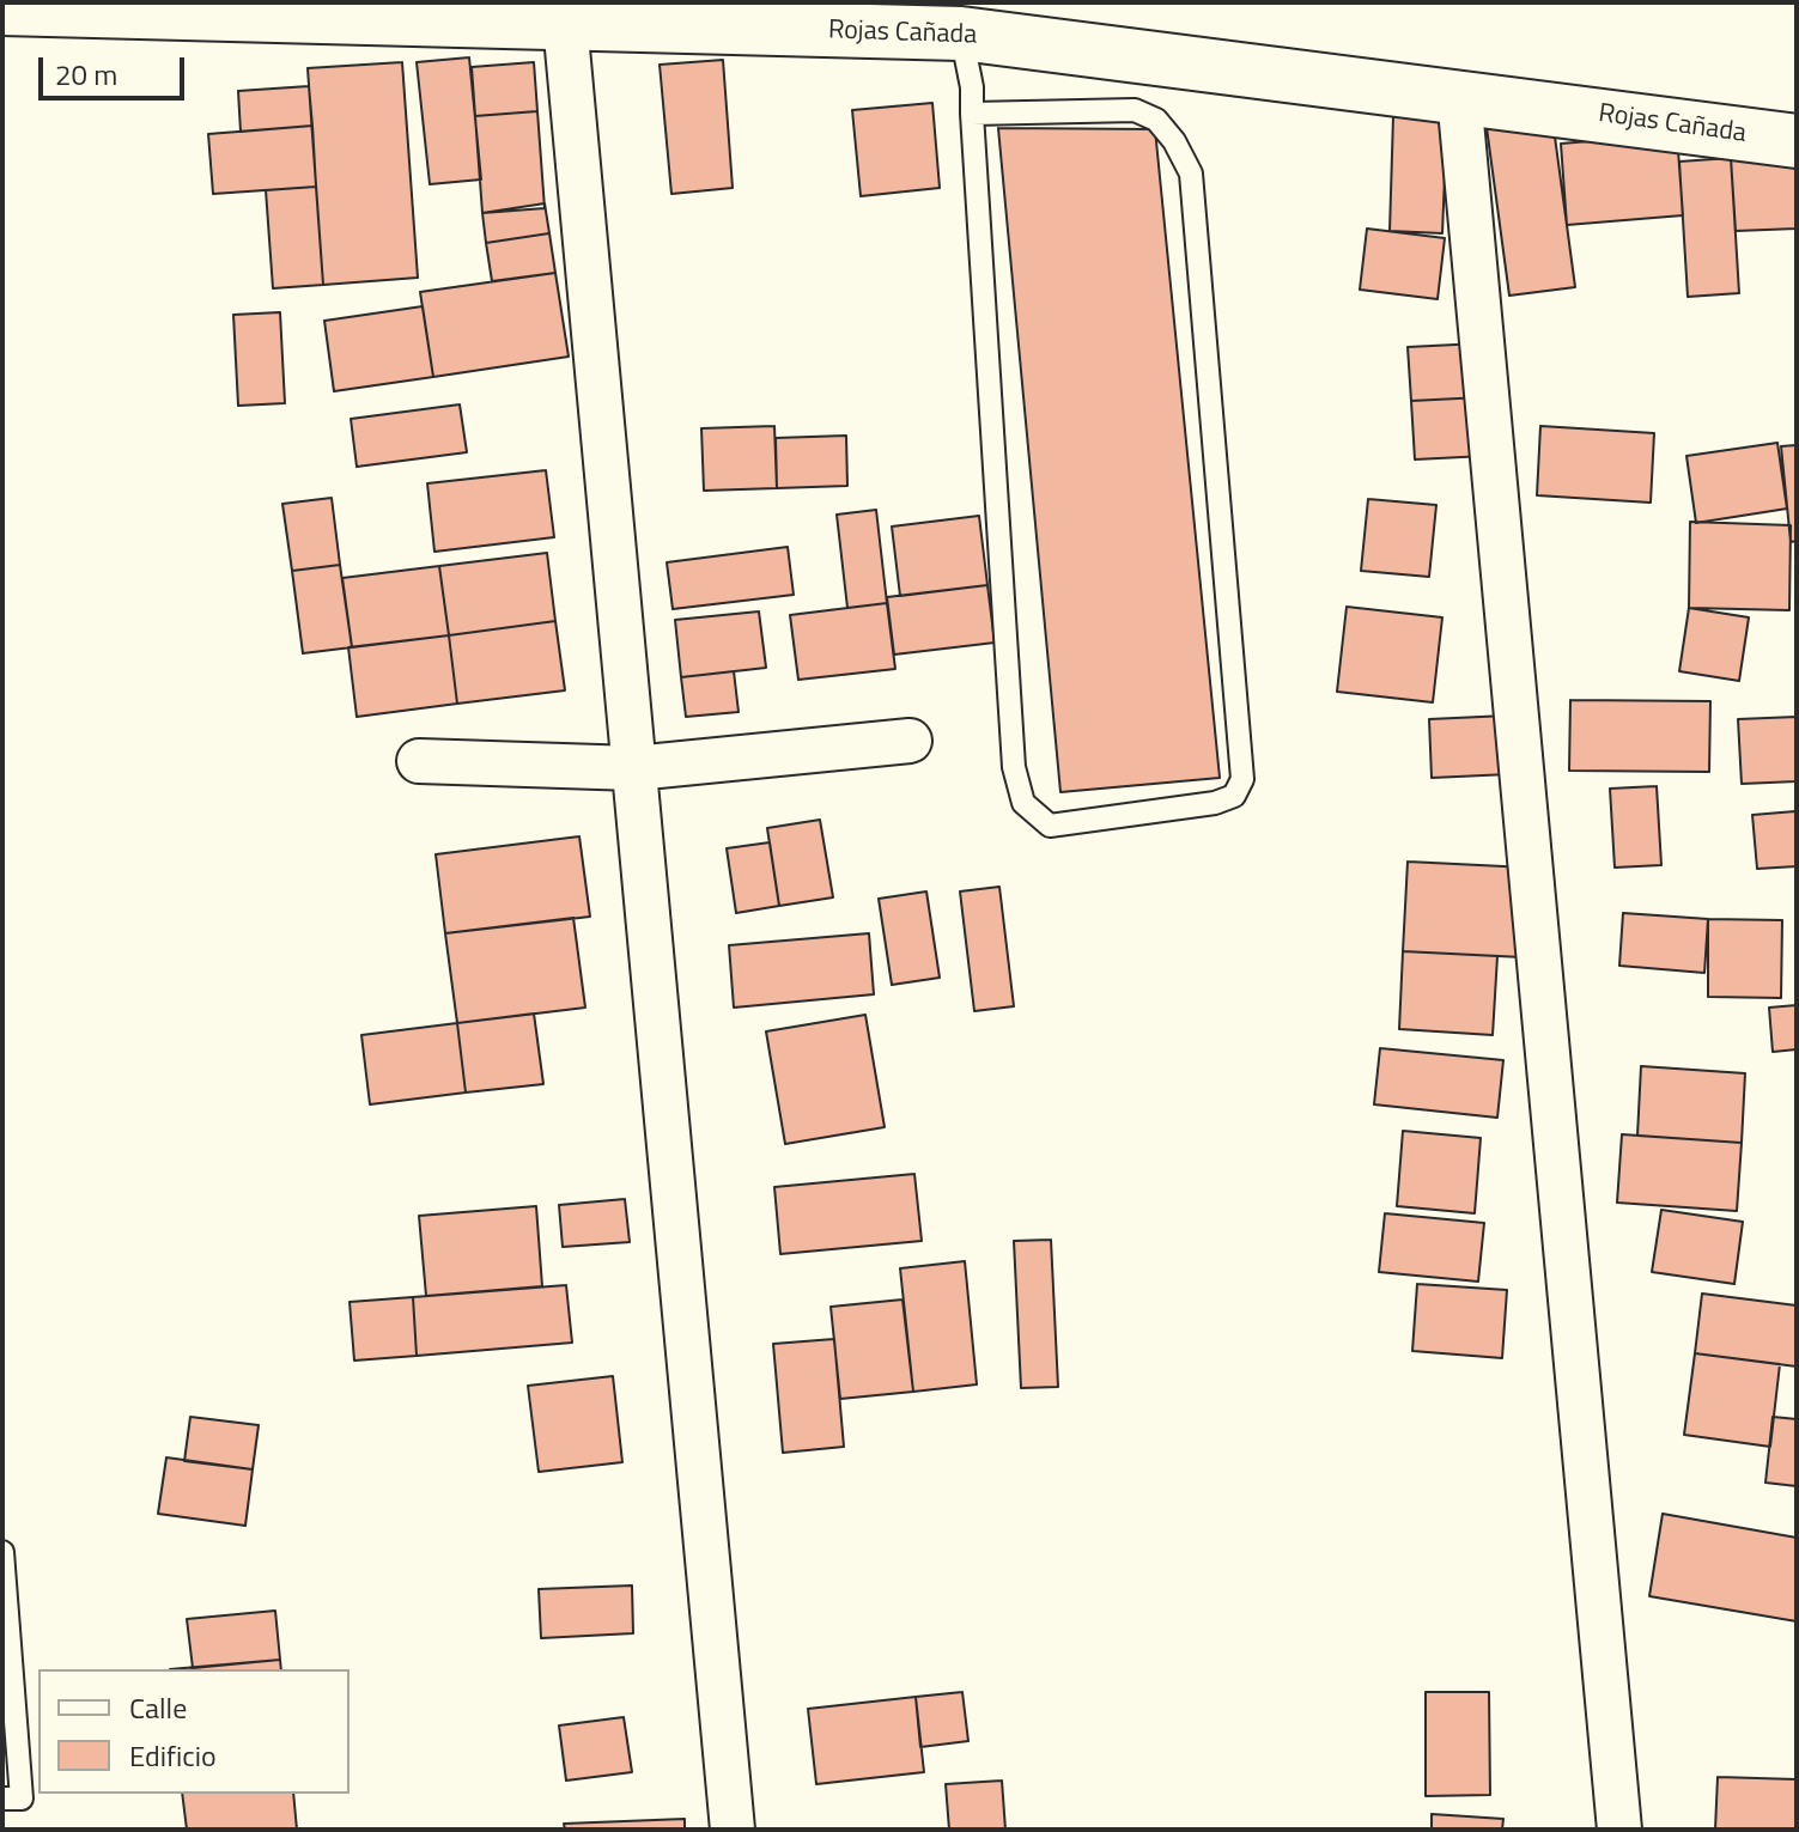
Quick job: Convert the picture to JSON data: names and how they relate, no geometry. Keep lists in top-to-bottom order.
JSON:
{
  "streets": {
    "main road": ["Rojas Cañada"]
  },
  "legend": ["Calle", "Edificio"],
  "scale_bar": "20 m"
}
